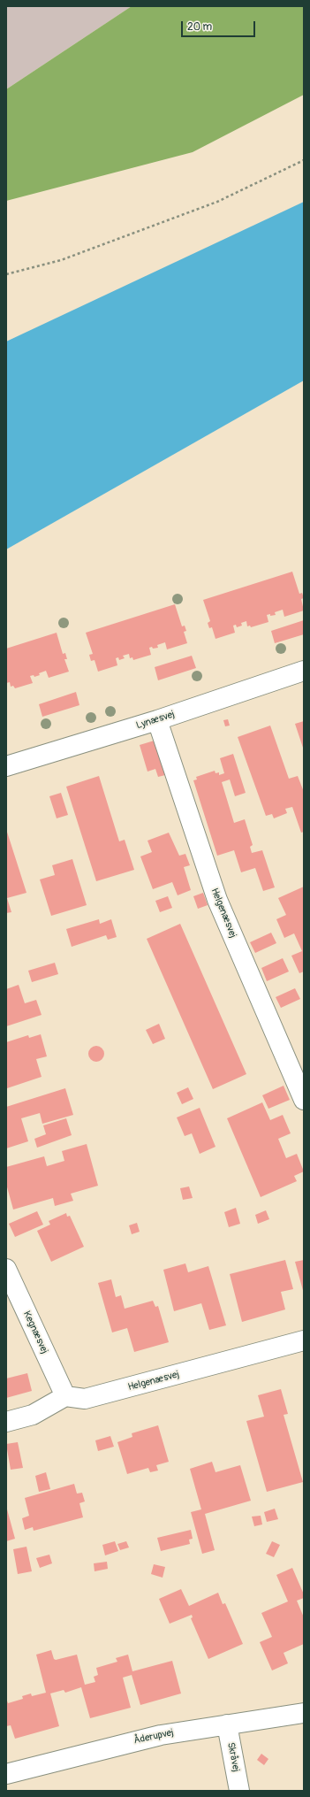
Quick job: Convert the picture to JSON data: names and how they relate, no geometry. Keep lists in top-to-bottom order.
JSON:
{
  "streets": {
    "street": [
      "Lynæsvej",
      "Helgenæsvej",
      "Kegnæsvej",
      "Åderupvej",
      "Skråvej"
    ]
  },
  "crossings": [
    ["Lynæsvej", "Helgenæsvej"],
    ["Helgenæsvej", "Kegnæsvej"],
    ["Åderupvej", "Skråvej"]
  ],
  "scale_bar": "20 m"
}
